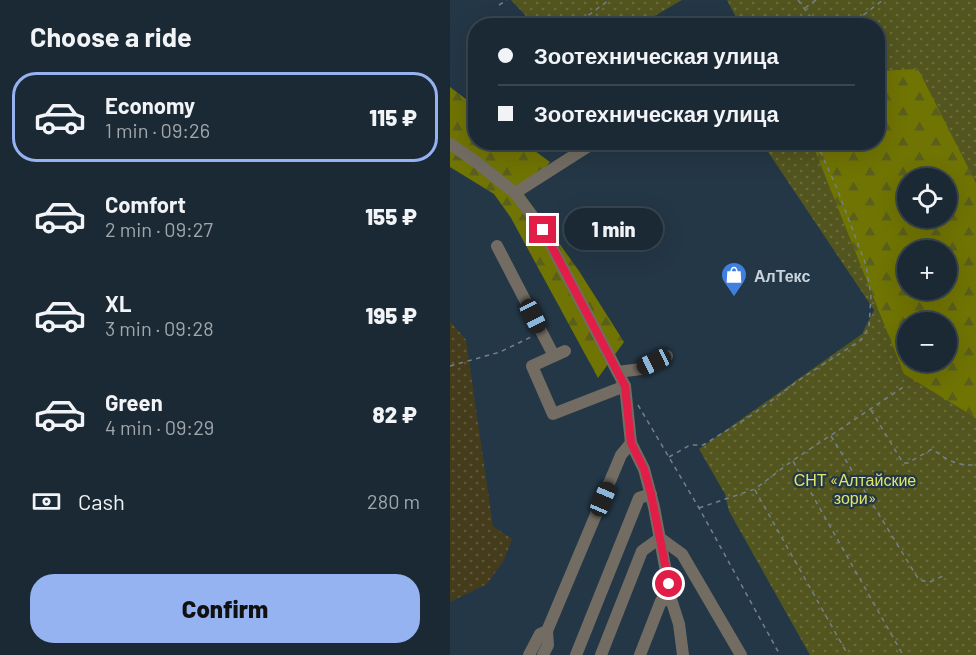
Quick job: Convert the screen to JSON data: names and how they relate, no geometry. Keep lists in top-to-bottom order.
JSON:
{
  "parks": ["СНТ «Алтайские зори»"],
  "places": {
    "shop": ["АлТекс"]
  },
  "page": {
    "heading": "Choose a ride",
    "banner": ["Зоотехническая улица", "Зоотехническая улица"],
    "list": [
      {
        "name": "Economy",
        "note": "1 min · 09:26",
        "value": "115 ₽"
      },
      {
        "name": "Comfort",
        "note": "2 min · 09:27",
        "value": "155 ₽"
      },
      {
        "name": "XL",
        "note": "3 min · 09:28",
        "value": "195 ₽"
      },
      {
        "name": "Green",
        "note": "4 min · 09:29",
        "value": "82 ₽"
      }
    ],
    "map_buttons": ["+", "−"],
    "bubble": "1 min",
    "pay": ["Cash", "280 m"],
    "buttons": "Confirm"
  }
}
